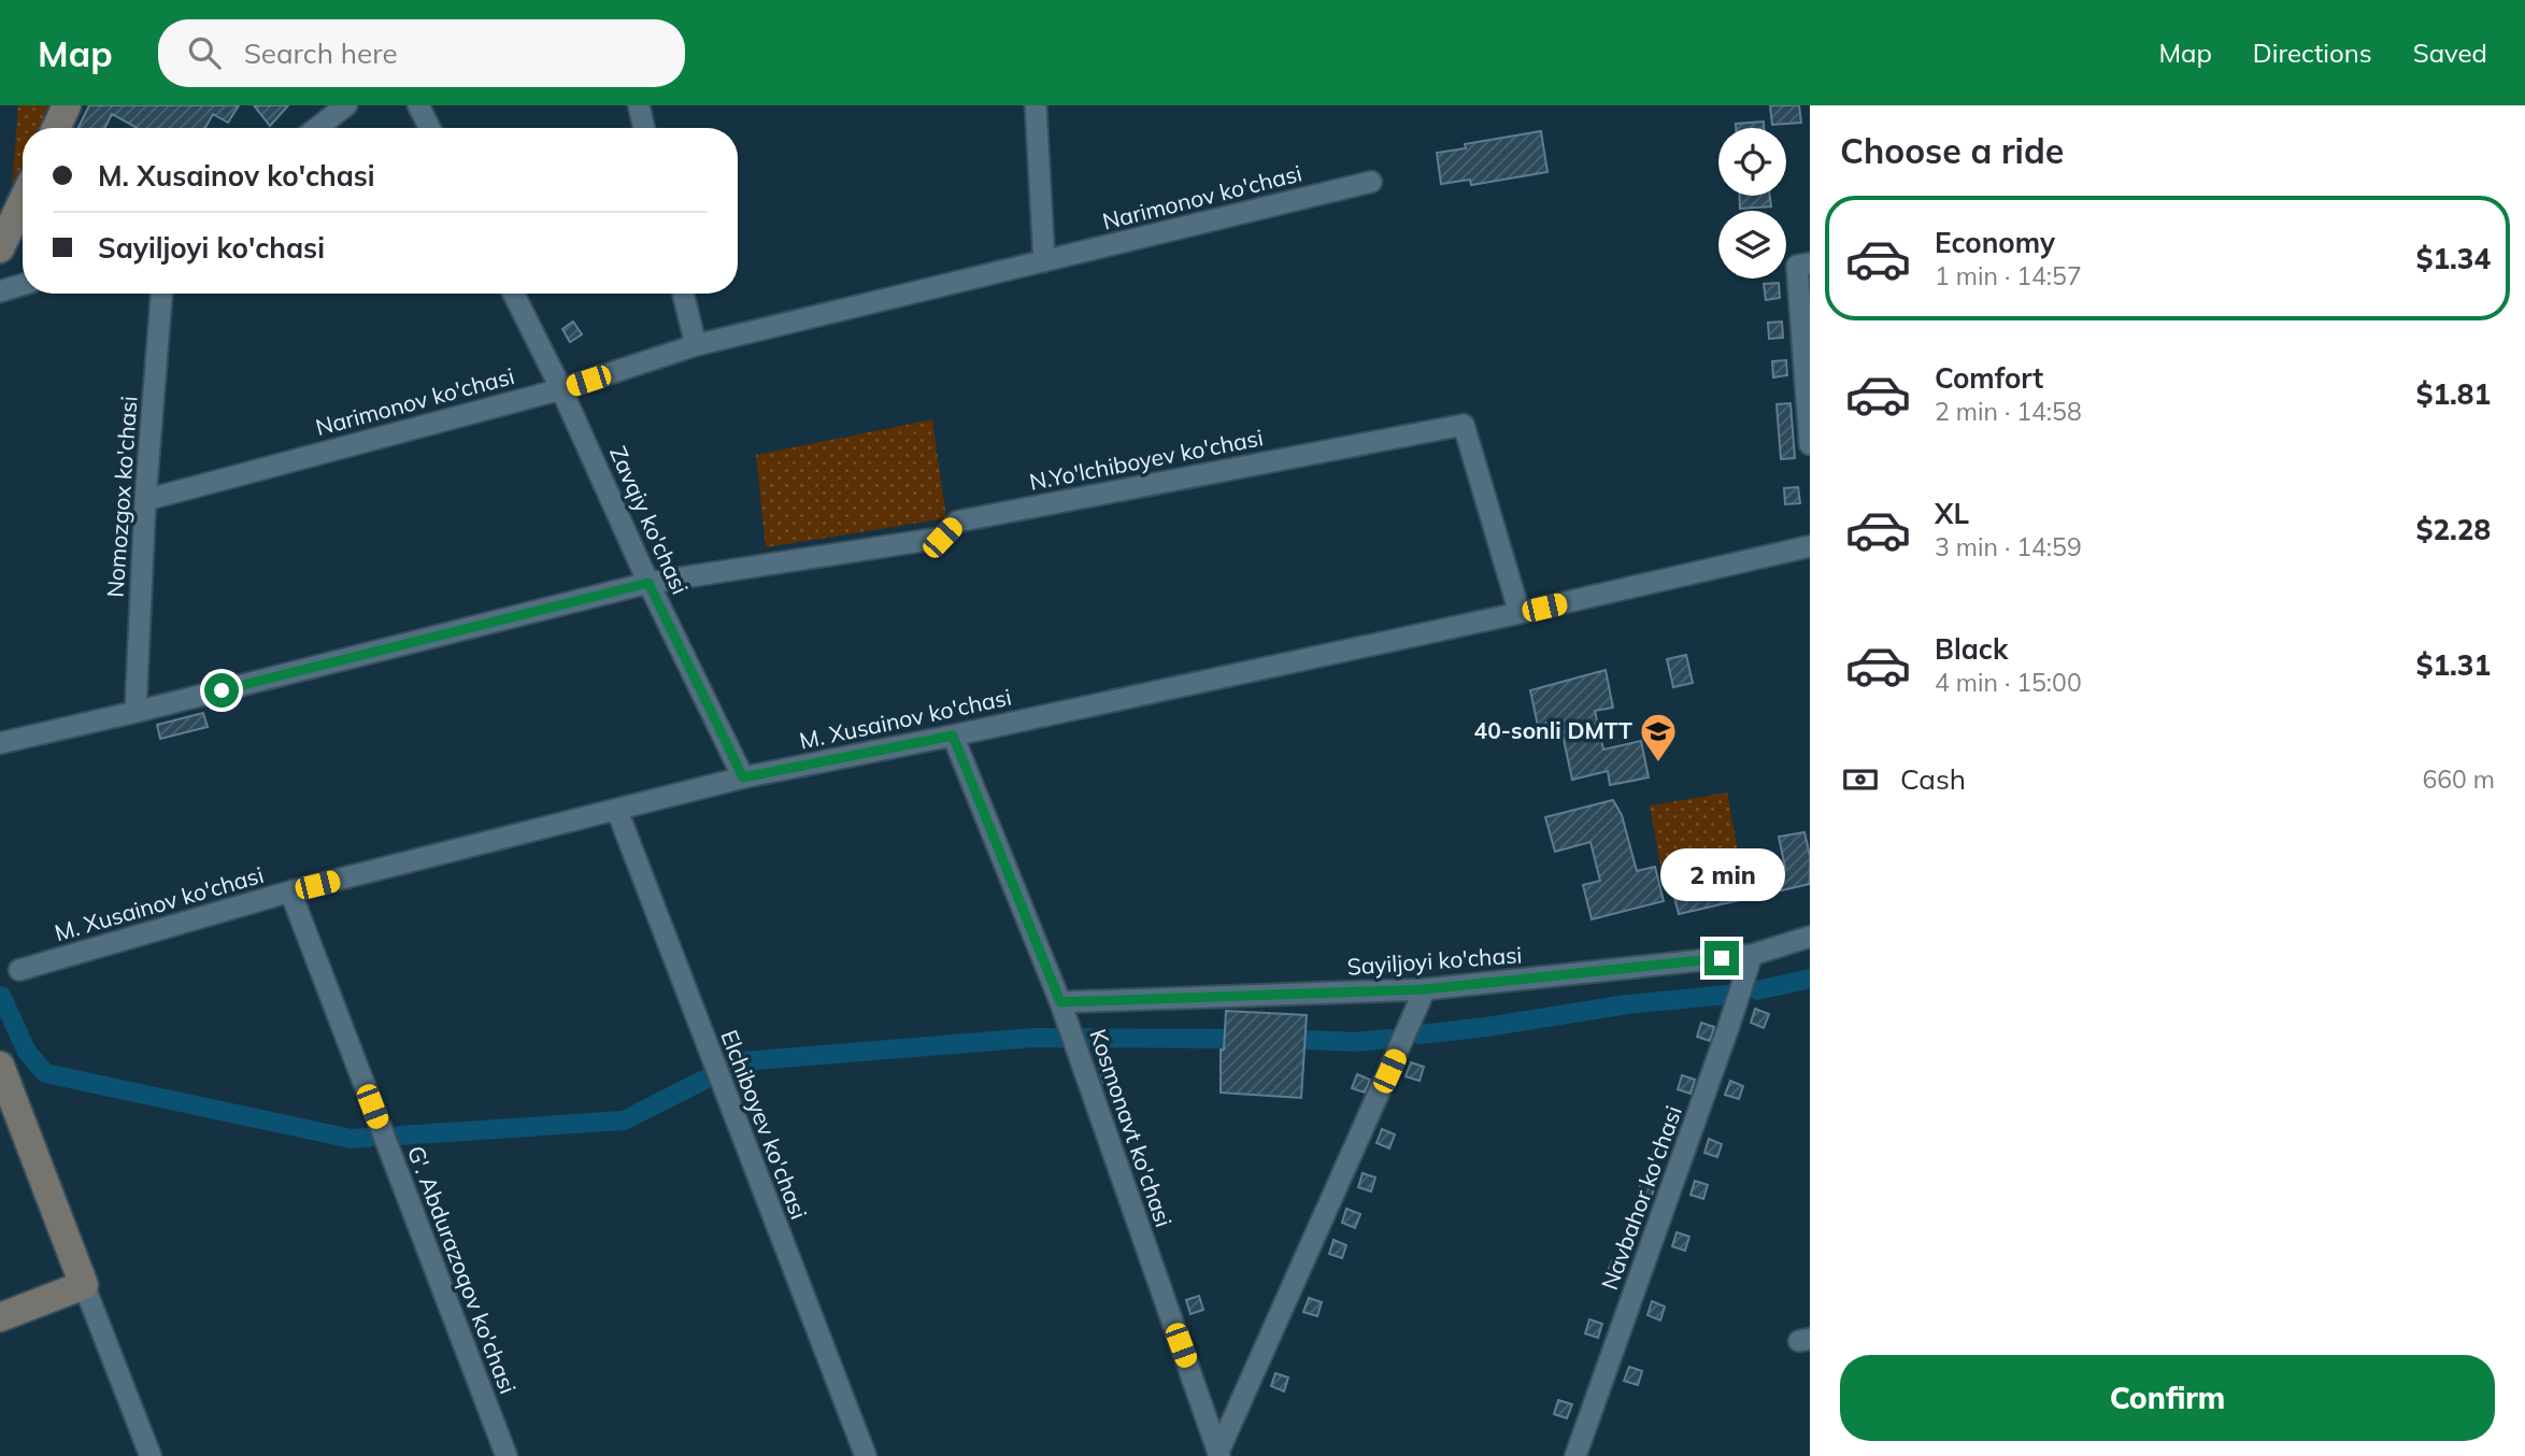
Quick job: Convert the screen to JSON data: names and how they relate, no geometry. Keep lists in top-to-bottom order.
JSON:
{
  "streets": {
    "street": [
      "Narimonov ko'chasi",
      "N.Yo'lchiboyev ko'chasi",
      "Nomozgox ko'chasi",
      "Zavqiy ko'chasi",
      "M. Xusainov ko'chasi",
      "Sayiljoyi ko'chasi",
      "Elchiboyev ko'chasi",
      "Kosmonavt ko'chasi",
      "Navbahor ko'chasi",
      "G'. Abdurazoqov ko'chasi"
    ]
  },
  "crossings": [
    ["Narimonov ko'chasi", "Nomozgox ko'chasi"],
    ["Narimonov ko'chasi", "Zavqiy ko'chasi"],
    ["N.Yo'lchiboyev ko'chasi", "Zavqiy ko'chasi"],
    ["N.Yo'lchiboyev ko'chasi", "M. Xusainov ko'chasi"],
    ["Zavqiy ko'chasi", "M. Xusainov ko'chasi"],
    ["M. Xusainov ko'chasi", "Elchiboyev ko'chasi"],
    ["M. Xusainov ko'chasi", "Kosmonavt ko'chasi"],
    ["M. Xusainov ko'chasi", "G'. Abdurazoqov ko'chasi"],
    ["Sayiljoyi ko'chasi", "Kosmonavt ko'chasi"],
    ["Sayiljoyi ko'chasi", "Navbahor ko'chasi"]
  ],
  "places": {
    "school or university": ["40-sonli DMTT"]
  },
  "page": {
    "header": "Map",
    "search": "Search here",
    "nav": ["Map", "Directions", "Saved"],
    "heading": "Choose a ride",
    "banner": ["M. Xusainov ko'chasi", "Sayiljoyi ko'chasi"],
    "list": [
      {
        "name": "Economy",
        "note": "1 min · 14:57",
        "value": "$1.34"
      },
      {
        "name": "Comfort",
        "note": "2 min · 14:58",
        "value": "$1.81"
      },
      {
        "name": "XL",
        "note": "3 min · 14:59",
        "value": "$2.28"
      },
      {
        "name": "Black",
        "note": "4 min · 15:00",
        "value": "$1.31"
      }
    ],
    "pay": ["Cash", "660 m"],
    "bubble": "2 min",
    "buttons": "Confirm"
  }
}
